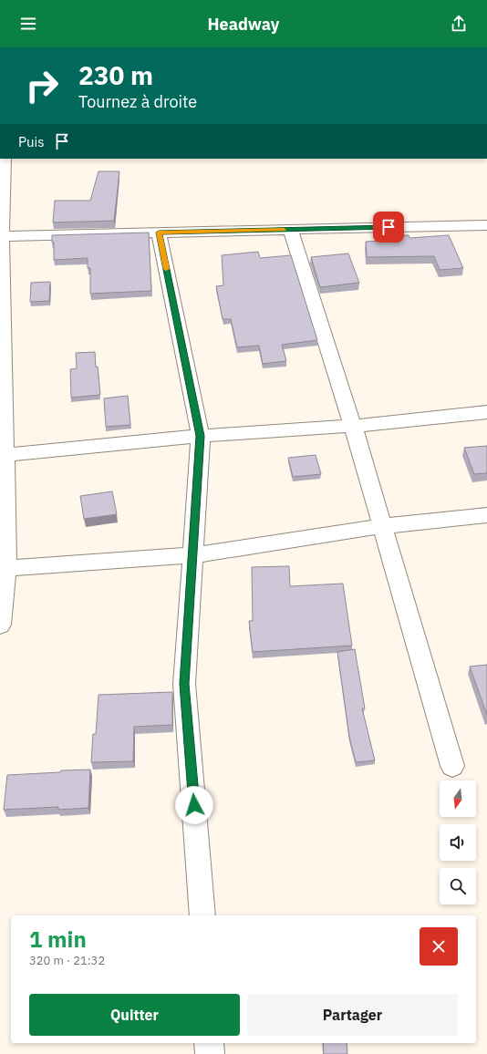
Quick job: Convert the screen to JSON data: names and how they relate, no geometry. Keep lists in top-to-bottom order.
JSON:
{
  "north": "bottom",
  "page": {
    "header": "Headway",
    "turn": ["230 m", "Tournez à droite"],
    "then": "Puis",
    "heading": ["1 min", "320 m · 21:32"],
    "buttons": ["Quitter", "Partager"]
  }
}
